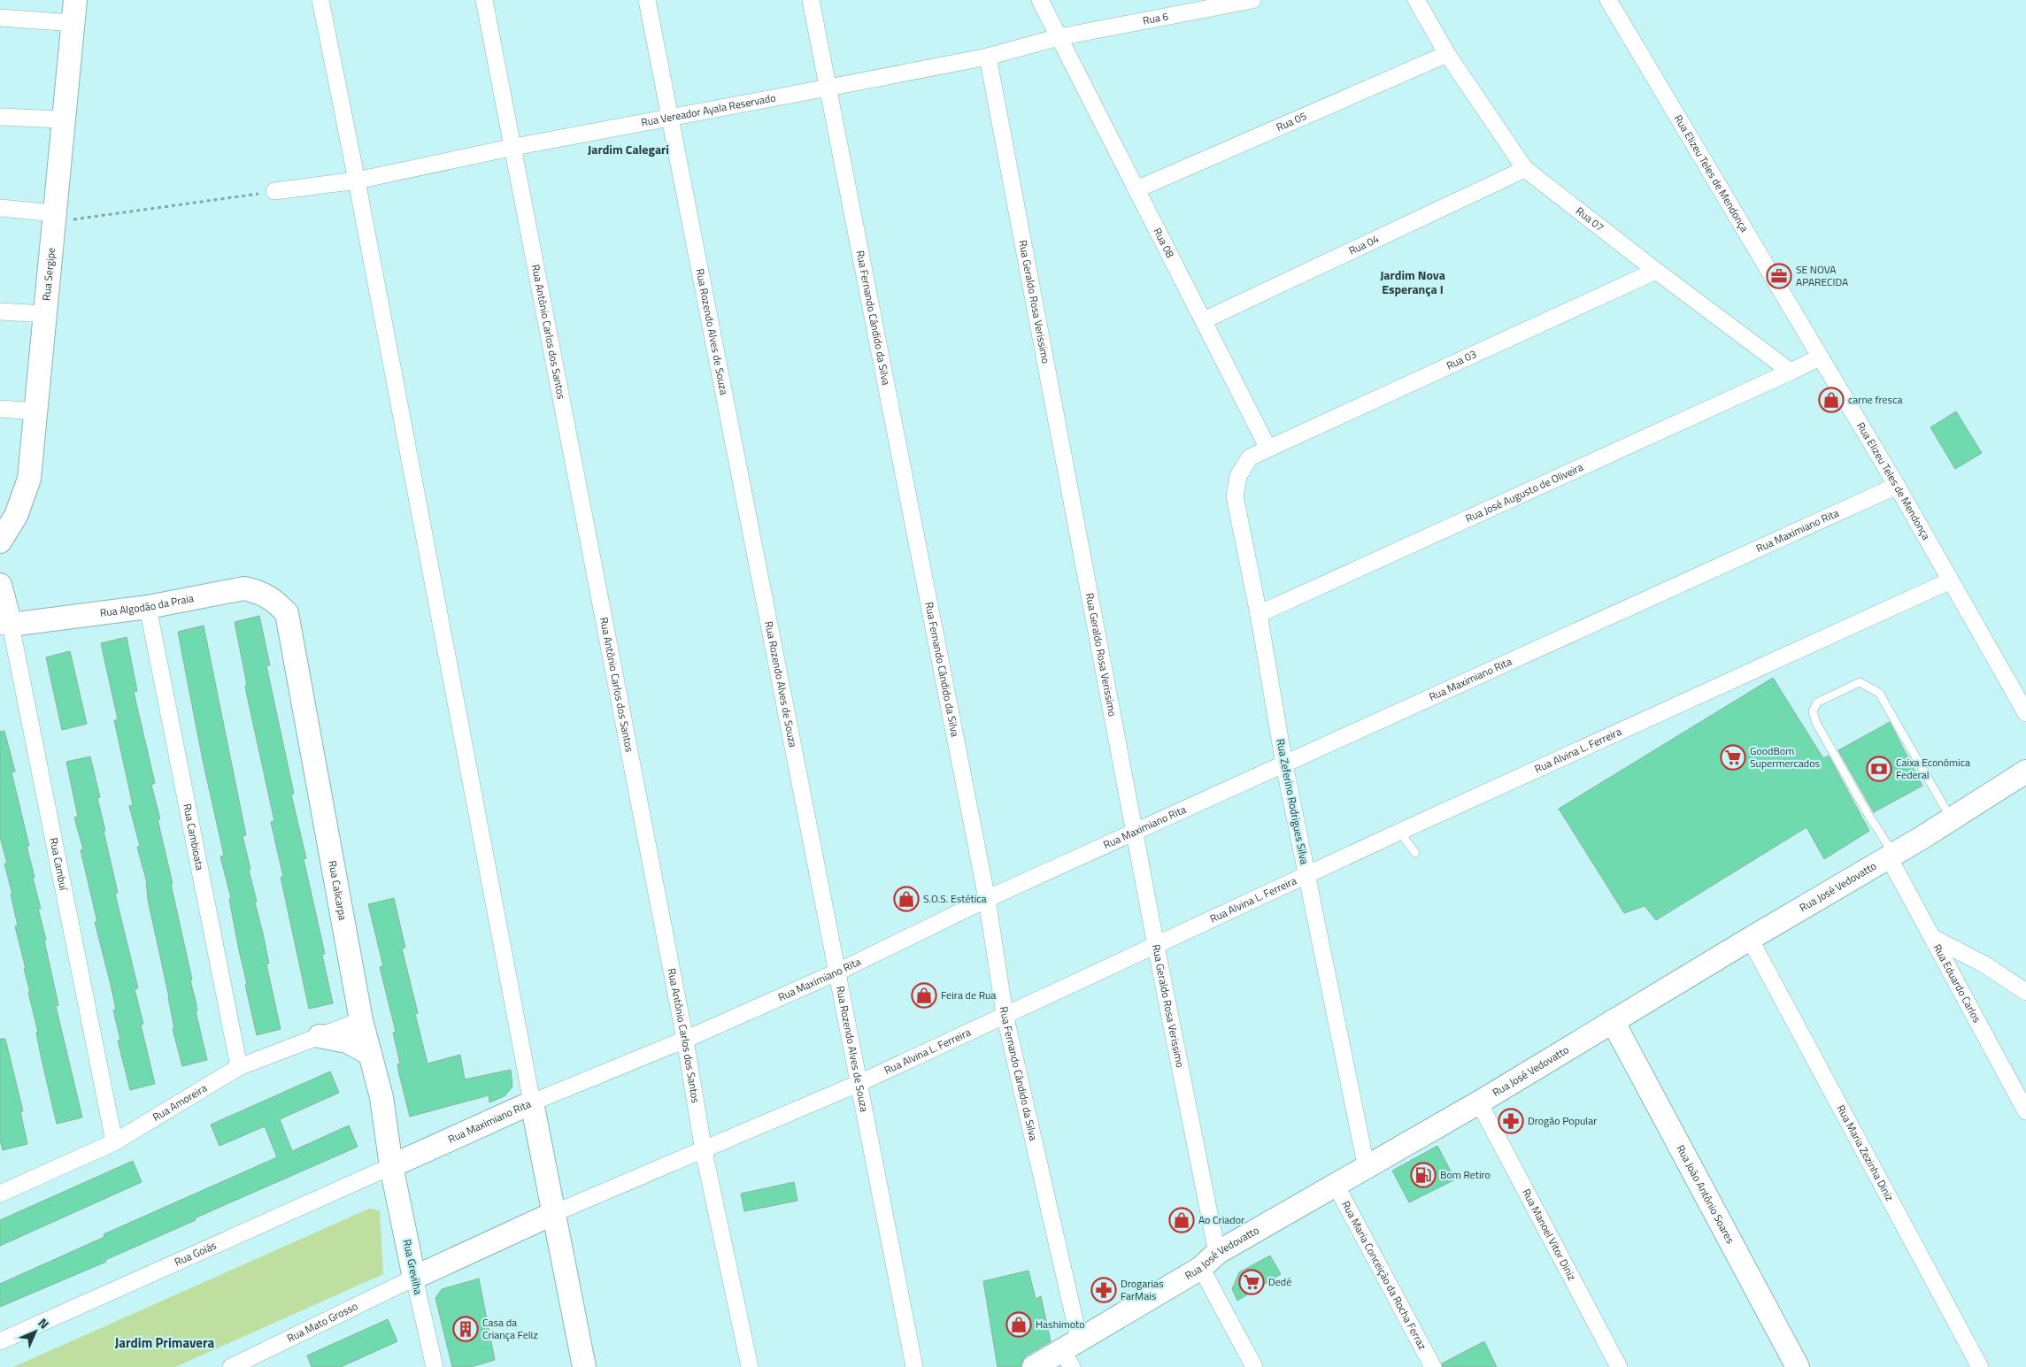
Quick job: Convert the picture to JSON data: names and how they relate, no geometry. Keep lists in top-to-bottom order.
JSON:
{
  "streets": {
    "street": [
      "Rua 6",
      "Rua Vereador Ayala Reservado",
      "Rua 05",
      "Rua Elizeu Teles de Mendonça",
      "Rua 07",
      "Rua 08",
      "Rua 04",
      "Rua Sergipe",
      "Rua Geraldo Rosa Verissimo",
      "Rua Fernando Cândido da Silva",
      "Rua Antônio Carlos dos Santos",
      "Rua Rozendo Alves de Souza",
      "Rua 03",
      "Rua José Augusto de Oliveira",
      "Rua Maximiano Rita",
      "Rua Algodão da Praia",
      "Rua Alvina L. Ferreira",
      "Rua Zeferino Rodrigues Silva",
      "Rua Cambioata",
      "Rua Cambuí",
      "Rua José Vedovatto",
      "Rua Calicarpa",
      "Rua Eduardo Carlos",
      "Rua Amoreira",
      "Rua Maria Zezinha Diniz",
      "Rua João Antônio Soares",
      "Rua Manoel Vitor Diniz",
      "Rua Goiás",
      "Rua Grevilha",
      "Rua Maria Conceição da Rocha Ferraz",
      "Rua Mato Grosso"
    ]
  },
  "crossings": [
    ["Rua 6", "Rua Vereador Ayala Reservado"],
    ["Rua 6", "Rua 08"],
    ["Rua Vereador Ayala Reservado", "Rua 08"],
    ["Rua Vereador Ayala Reservado", "Rua Geraldo Rosa Verissimo"],
    ["Rua Vereador Ayala Reservado", "Rua Fernando Cândido da Silva"],
    ["Rua Vereador Ayala Reservado", "Rua Antônio Carlos dos Santos"],
    ["Rua Vereador Ayala Reservado", "Rua Rozendo Alves de Souza"],
    ["Rua 05", "Rua 07"],
    ["Rua 05", "Rua 08"],
    ["Rua Elizeu Teles de Mendonça", "Rua Maximiano Rita"],
    ["Rua Elizeu Teles de Mendonça", "Rua Alvina L. Ferreira"],
    ["Rua 07", "Rua 04"],
    ["Rua 07", "Rua 03"],
    ["Rua 07", "Rua José Augusto de Oliveira"],
    ["Rua 08", "Rua 04"],
    ["Rua 08", "Rua 03"],
    ["Rua 08", "Rua Zeferino Rodrigues Silva"],
    ["Rua Geraldo Rosa Verissimo", "Rua Maximiano Rita"],
    ["Rua Geraldo Rosa Verissimo", "Rua Alvina L. Ferreira"],
    ["Rua Geraldo Rosa Verissimo", "Rua José Vedovatto"],
    ["Rua Fernando Cândido da Silva", "Rua Maximiano Rita"],
    ["Rua Fernando Cândido da Silva", "Rua Alvina L. Ferreira"],
    ["Rua Fernando Cândido da Silva", "Rua José Vedovatto"],
    ["Rua Antônio Carlos dos Santos", "Rua Maximiano Rita"],
    ["Rua Antônio Carlos dos Santos", "Rua Alvina L. Ferreira"],
    ["Rua Rozendo Alves de Souza", "Rua Maximiano Rita"],
    ["Rua Rozendo Alves de Souza", "Rua Alvina L. Ferreira"],
    ["Rua 03", "Rua Zeferino Rodrigues Silva"],
    ["Rua José Augusto de Oliveira", "Rua Zeferino Rodrigues Silva"],
    ["Rua Maximiano Rita", "Rua Zeferino Rodrigues Silva"],
    ["Rua Maximiano Rita", "Rua Calicarpa"],
    ["Rua Maximiano Rita", "Rua Goiás"],
    ["Rua Maximiano Rita", "Rua Grevilha"],
    ["Rua Algodão da Praia", "Rua Cambioata"],
    ["Rua Algodão da Praia", "Rua Cambuí"],
    ["Rua Algodão da Praia", "Rua Calicarpa"],
    ["Rua Alvina L. Ferreira", "Rua Zeferino Rodrigues Silva"],
    ["Rua Zeferino Rodrigues Silva", "Rua José Vedovatto"],
    ["Rua Cambioata", "Rua Amoreira"],
    ["Rua Cambuí", "Rua Amoreira"],
    ["Rua José Vedovatto", "Rua Eduardo Carlos"],
    ["Rua José Vedovatto", "Rua Maria Zezinha Diniz"],
    ["Rua José Vedovatto", "Rua João Antônio Soares"],
    ["Rua José Vedovatto", "Rua Manoel Vitor Diniz"],
    ["Rua José Vedovatto", "Rua Maria Conceição da Rocha Ferraz"],
    ["Rua Calicarpa", "Rua Amoreira"],
    ["Rua Calicarpa", "Rua Goiás"],
    ["Rua Calicarpa", "Rua Grevilha"],
    ["Rua Goiás", "Rua Grevilha"],
    ["Rua Grevilha", "Rua Mato Grosso"]
  ],
  "districts": ["Jardim Calegari", "Jardim Nova Esperança I", "Jardim Primavera"],
  "places": {
    "office": ["SE NOVA APARECIDA"],
    "shop": [
      "carne fresca",
      "S.O.S. Estética",
      "Feira de Rua",
      "Ao Criador",
      "Hashimoto"
    ],
    "supermarket": ["GoodBom Supermercados", "Dedé"],
    "bank": ["Caixa Econômica Federal"],
    "pharmacy": ["Drogão Popular", "Drogarias FarMais"],
    "fuel station": ["Bom Retiro"],
    "building": ["Casa da Criança Feliz"]
  },
  "north": "top right"
}
